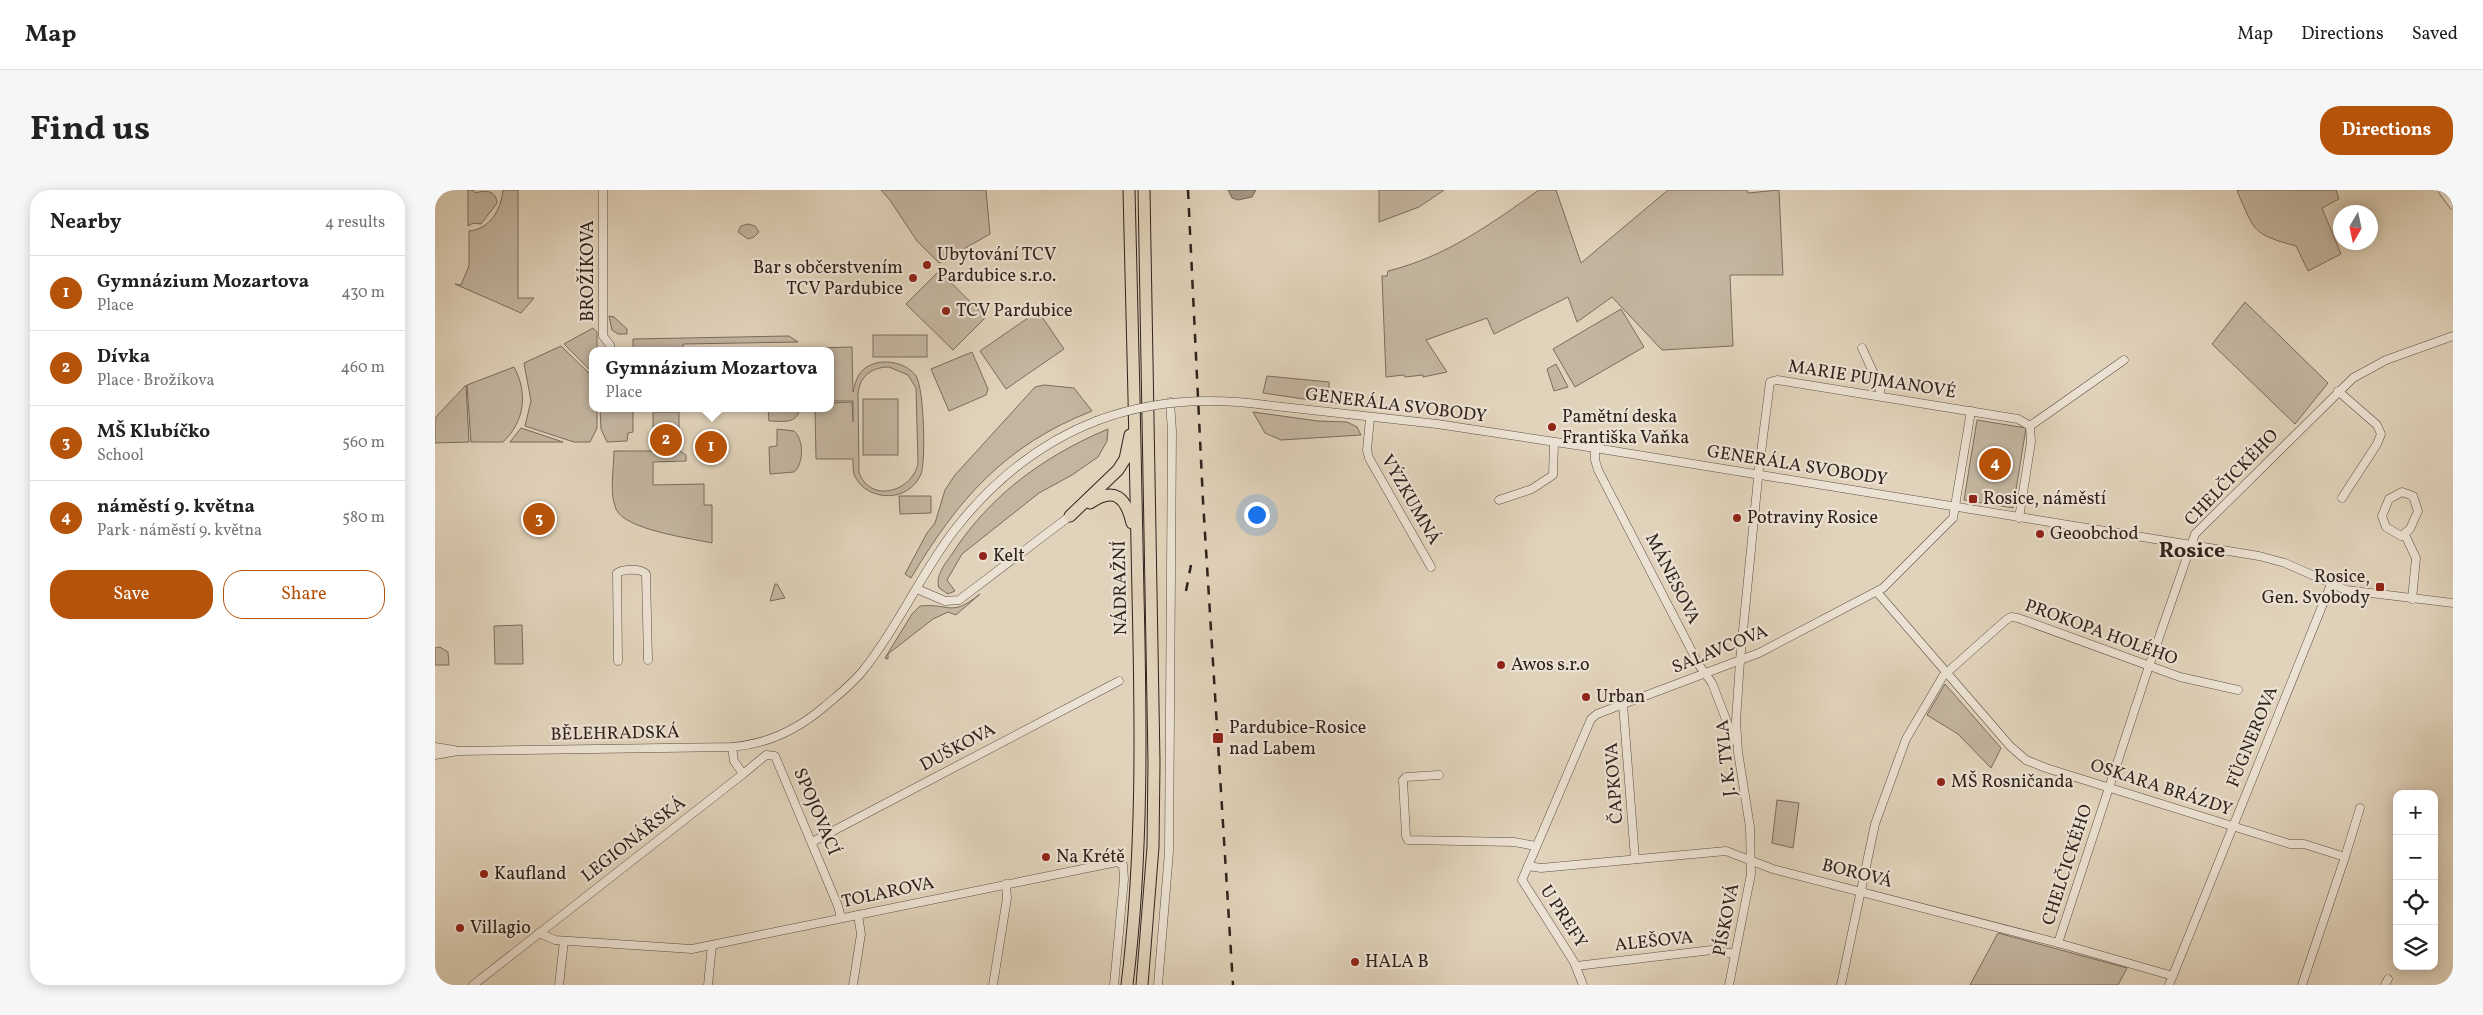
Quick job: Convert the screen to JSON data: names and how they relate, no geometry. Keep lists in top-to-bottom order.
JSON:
{
  "streets": {
    "main road": ["NÁDRAŽNÍ"],
    "street": [
      "BROŽÍKOVA",
      "MARIE PUJMANOVÉ",
      "GENERÁLA SVOBODY",
      "CHELČICKÉHO",
      "VÝZKUMNÁ",
      "MÁNESOVA",
      "PROKOPA HOLÉHO",
      "SALAVCOVA",
      "BĚLEHRADSKÁ",
      "FÜGNEROVA",
      "DUŠKOVA",
      "J. K. TYLA",
      "ČAPKOVA",
      "OSKARA BRÁZDY",
      "SPOJOVACÍ",
      "LEGIONÁŘSKÁ",
      "BOROVÁ",
      "TOLAROVA",
      "U PREFY",
      "PÍSKOVÁ",
      "ALEŠOVA"
    ]
  },
  "crossings": [
    ["MARIE PUJMANOVÉ", "GENERÁLA SVOBODY"],
    ["MARIE PUJMANOVÉ", "SALAVCOVA"],
    ["MARIE PUJMANOVÉ", "J. K. TYLA"],
    ["GENERÁLA SVOBODY", "CHELČICKÉHO"],
    ["GENERÁLA SVOBODY", "VÝZKUMNÁ"],
    ["GENERÁLA SVOBODY", "MÁNESOVA"],
    ["GENERÁLA SVOBODY", "SALAVCOVA"],
    ["GENERÁLA SVOBODY", "FÜGNEROVA"],
    ["GENERÁLA SVOBODY", "J. K. TYLA"],
    ["CHELČICKÉHO", "PROKOPA HOLÉHO"],
    ["CHELČICKÉHO", "OSKARA BRÁZDY"],
    ["CHELČICKÉHO", "BOROVÁ"],
    ["MÁNESOVA", "SALAVCOVA"],
    ["MÁNESOVA", "J. K. TYLA"],
    ["PROKOPA HOLÉHO", "OSKARA BRÁZDY"],
    ["PROKOPA HOLÉHO", "BOROVÁ"],
    ["SALAVCOVA", "J. K. TYLA"],
    ["SALAVCOVA", "ČAPKOVA"],
    ["SALAVCOVA", "OSKARA BRÁZDY"],
    ["SALAVCOVA", "BOROVÁ"],
    ["SALAVCOVA", "U PREFY"],
    ["FÜGNEROVA", "OSKARA BRÁZDY"],
    ["FÜGNEROVA", "BOROVÁ"],
    ["DUŠKOVA", "SPOJOVACÍ"],
    ["J. K. TYLA", "BOROVÁ"],
    ["J. K. TYLA", "PÍSKOVÁ"],
    ["ČAPKOVA", "BOROVÁ"],
    ["SPOJOVACÍ", "LEGIONÁŘSKÁ"],
    ["SPOJOVACÍ", "TOLAROVA"],
    ["LEGIONÁŘSKÁ", "TOLAROVA"],
    ["BOROVÁ", "U PREFY"],
    ["BOROVÁ", "PÍSKOVÁ"],
    ["U PREFY", "ALEŠOVA"],
    ["PÍSKOVÁ", "ALEŠOVA"]
  ],
  "districts": ["Rosice"],
  "places": {
    "other": [
      "Ubytování TCV Pardubice s.r.o.",
      "Bar s občerstvením TCV Pardubice",
      "TCV Pardubice",
      "Pamětní deska Františka Vaňka",
      "Potraviny Rosice",
      "Geoobchod",
      "Kelt",
      "Awos s.r.o",
      "Urban",
      "MŠ Rosničanda",
      "Na Krétě",
      "Kaufland",
      "Villagio",
      "HALA B"
    ],
    "transit": ["Rosice, náměstí", "Rosice, Gen. Svobody", "Pardubice-Rosice nad Labem"]
  },
  "north": "bottom",
  "page": {
    "header": "Map",
    "nav": ["Map", "Directions", "Saved"],
    "title": "Find us",
    "buttons": [
      "Directions",
      ["Save", "Share"]
    ],
    "heading": ["Nearby", "4 results"],
    "list": [
      {
        "mark": "1",
        "name": "Gymnázium Mozartova",
        "note": "Place",
        "value": "430 m"
      },
      {
        "mark": "2",
        "name": "Dívka",
        "note": "Place · Brožíkova",
        "value": "460 m"
      },
      {
        "mark": "3",
        "name": "MŠ Klubíčko",
        "note": "School",
        "value": "560 m"
      },
      {
        "mark": "4",
        "name": "náměstí 9. května",
        "note": "Park · náměstí 9. května",
        "value": "580 m"
      }
    ],
    "popup": ["Gymnázium Mozartova", "Place"],
    "pins": [
      "2",
      "1",
      "4",
      "3"
    ],
    "map_buttons": ["+", "−"]
  }
}
